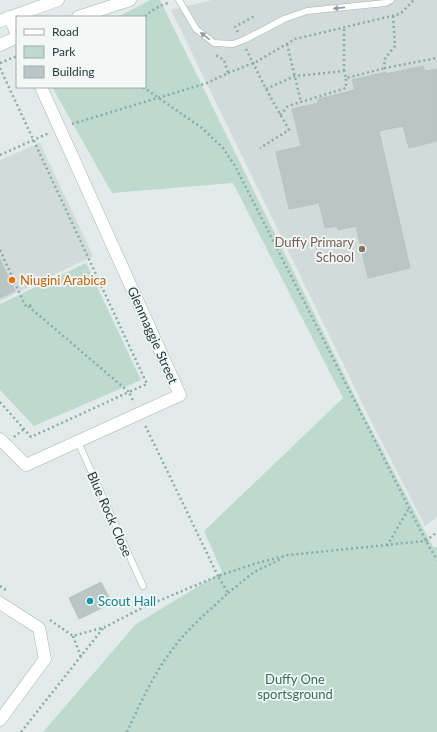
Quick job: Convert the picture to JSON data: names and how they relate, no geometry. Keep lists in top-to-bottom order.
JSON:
{
  "streets": {
    "street": ["Glenmaggie Street"],
    "lane": ["Blue Rock Close"]
  },
  "crossings": [
    ["Glenmaggie Street", "Blue Rock Close"]
  ],
  "parks": ["Duffy One sportsground"],
  "places": ["Duffy Primary School", "Niugini Arabica", "Scout Hall"],
  "legend": ["Road", "Park", "Building"]
}
